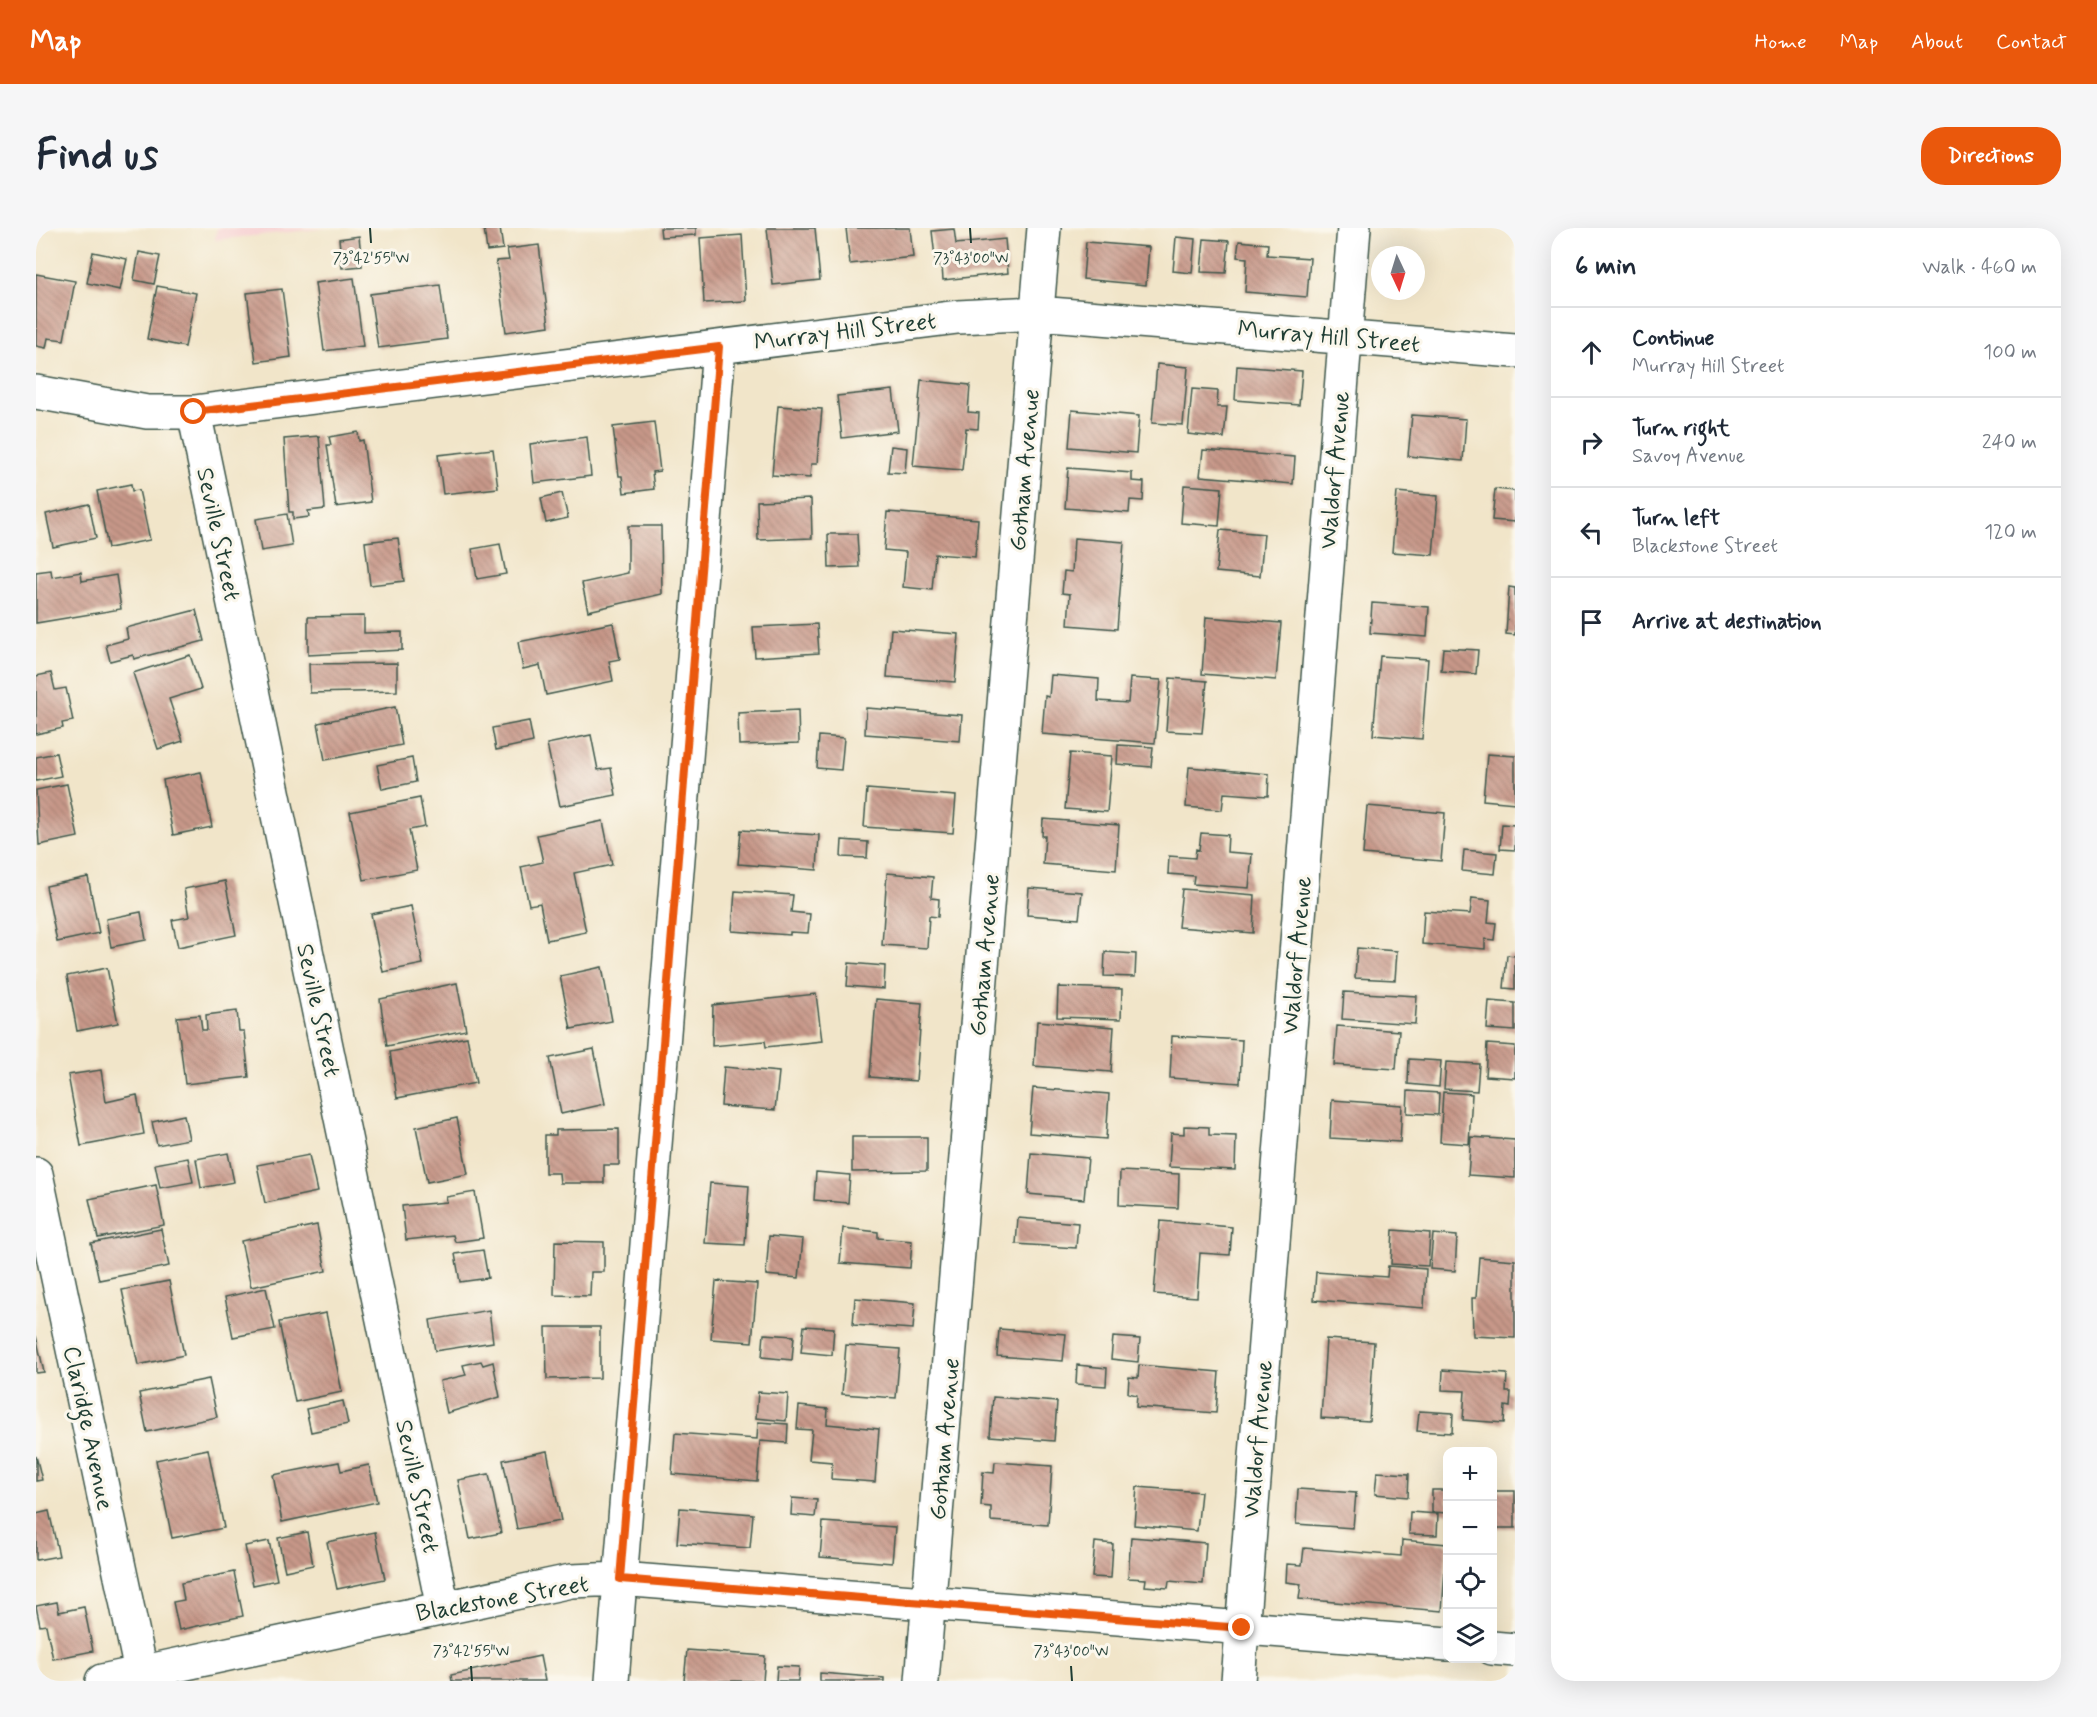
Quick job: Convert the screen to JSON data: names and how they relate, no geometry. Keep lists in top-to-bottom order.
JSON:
{
  "streets": {
    "street": [
      "Murray Hill Street",
      "Gotham Avenue",
      "Waldorf Avenue",
      "Seville Street",
      "Claridge Avenue",
      "Blackstone Street"
    ]
  },
  "crossings": [
    ["Murray Hill Street", "Gotham Avenue"],
    ["Murray Hill Street", "Waldorf Avenue"],
    ["Murray Hill Street", "Seville Street"],
    ["Gotham Avenue", "Blackstone Street"],
    ["Waldorf Avenue", "Blackstone Street"],
    ["Seville Street", "Blackstone Street"],
    ["Claridge Avenue", "Blackstone Street"]
  ],
  "north": "bottom",
  "page": {
    "header": "Map",
    "nav": [
      "Home",
      "Map",
      "About",
      "Contact"
    ],
    "buttons": "Directions",
    "title": "Find us",
    "heading": ["6 min", "Walk · 460 m"],
    "list": [
      ["Continue", "Murray Hill Street", "100 m"],
      ["Turn right", "Savoy Avenue", "240 m"],
      ["Turn left", "Blackstone Street", "120 m"],
      "Arrive at destination"
    ],
    "map_buttons": ["+", "−"]
  },
  "coordinates": ["73°42'55\"W", "73°43'00\"W"]
}
